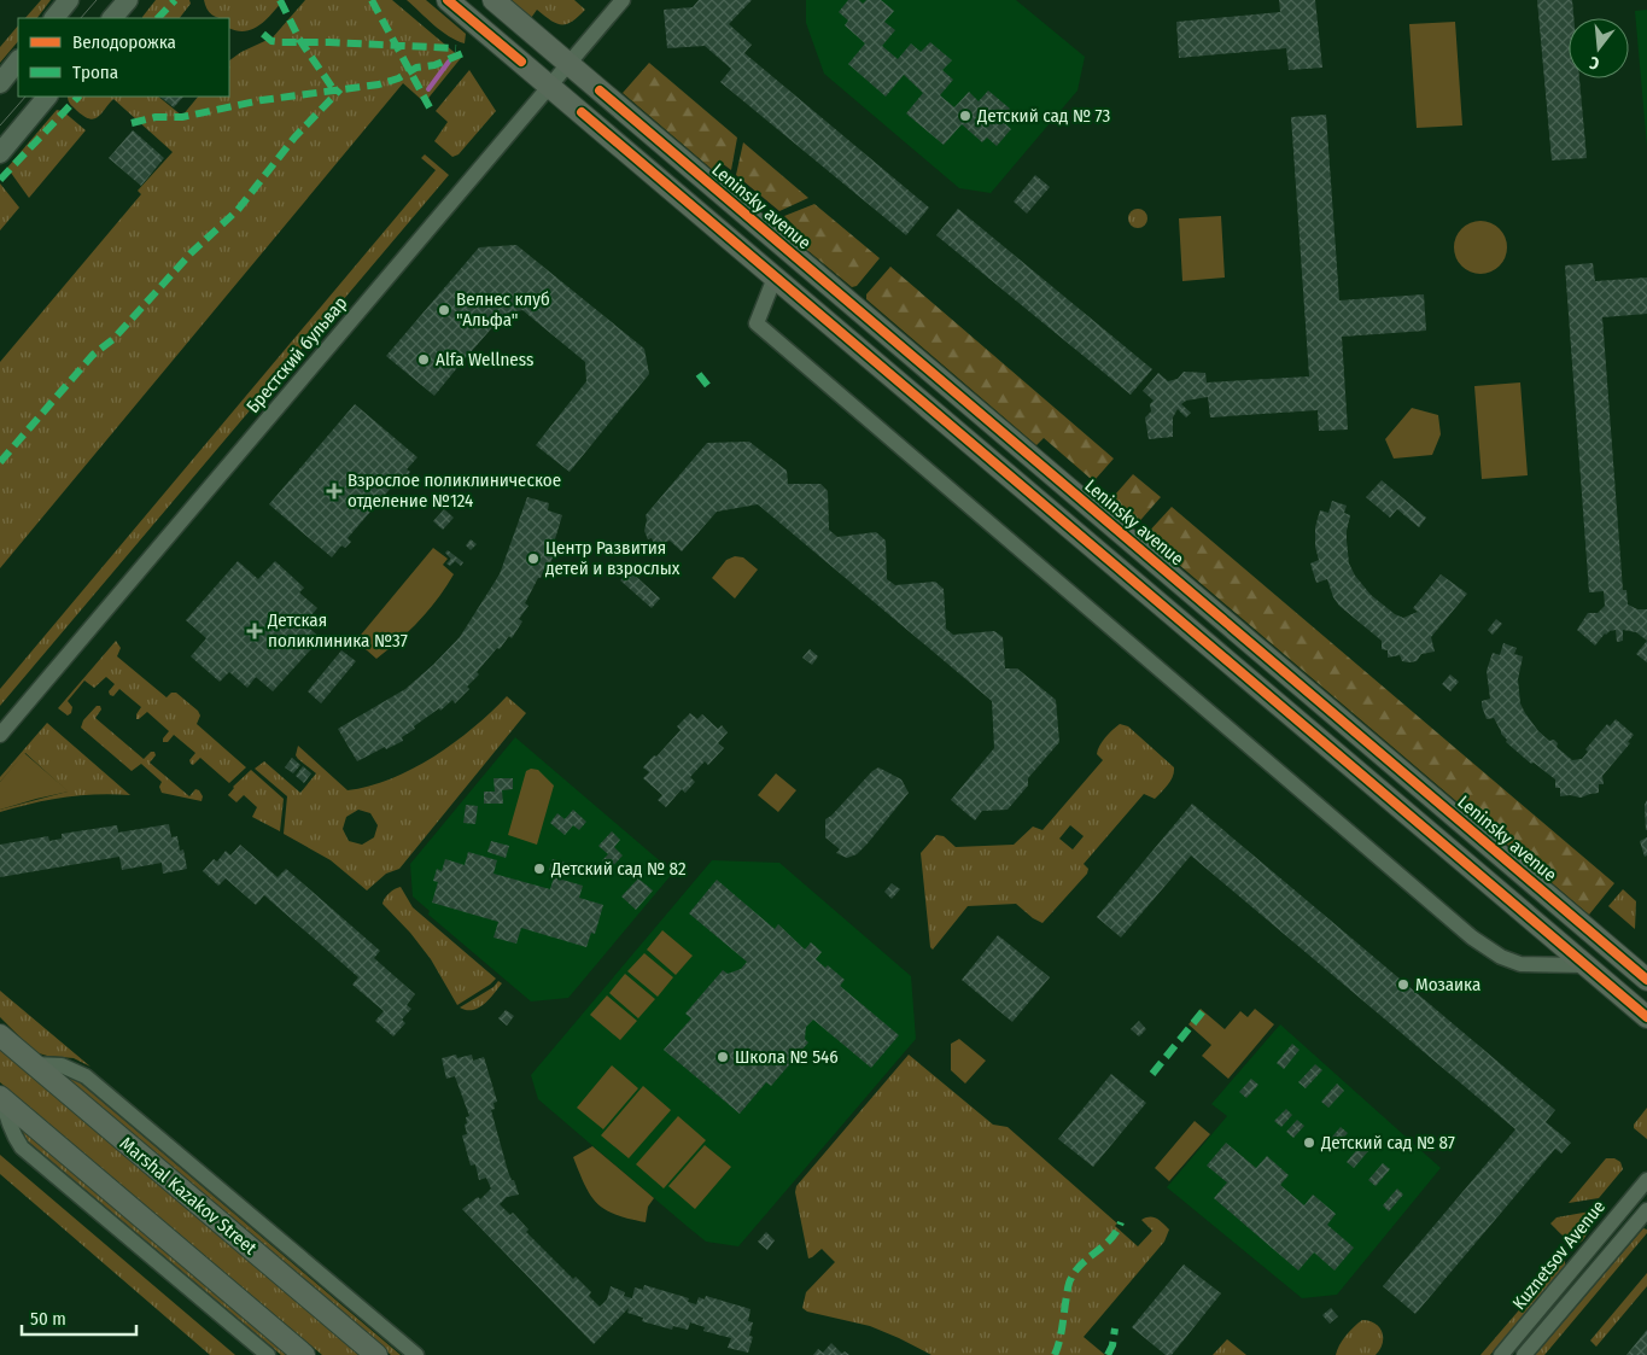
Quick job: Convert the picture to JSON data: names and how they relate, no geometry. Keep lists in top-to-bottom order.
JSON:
{
  "streets": {
    "main road": ["Leninsky avenue", "Marshal Kazakov Street"],
    "street": ["Брестский бульвар", "Kuznetsov Avenue"]
  },
  "crossings": [
    ["Leninsky avenue", "Брестский бульвар"]
  ],
  "places": {
    "other": [
      "Детский сад № 73",
      "Велнес клуб \"Альфа\"",
      "Alfa Wellness",
      "Центр Развития детей и взрослых",
      "Детский сад № 82",
      "Мозаика",
      "Школа № 546",
      "Детский сад № 87"
    ],
    "health": ["Взрослое поликлиническое отделение №124", "Детская поликлиника №37"]
  },
  "legend": ["Велодорожка", "Тропа"],
  "scale_bar": "50 m",
  "north": "bottom"
}
